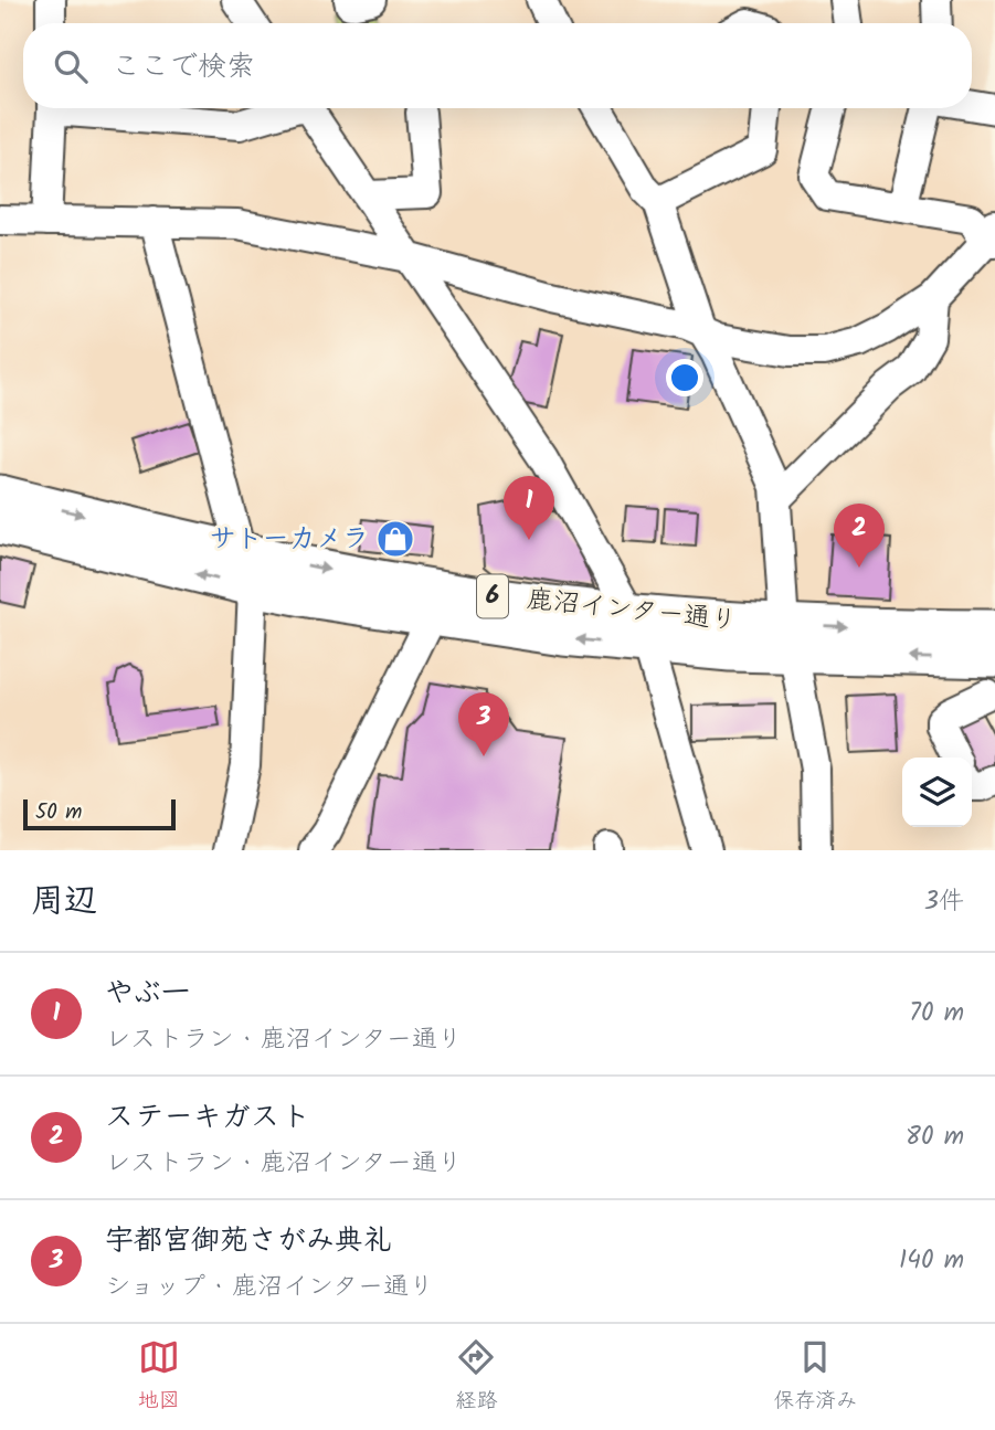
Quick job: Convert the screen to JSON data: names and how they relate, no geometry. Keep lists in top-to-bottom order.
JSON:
{
  "streets": {
    "main road": ["6", "鹿沼インター通り"]
  },
  "places": {
    "shop": ["サトーカメラ"]
  },
  "scale_bar": "50 m",
  "page": {
    "search": "ここで検索",
    "pins": ["1", "2", "3"],
    "scale": "50 m",
    "heading": ["周辺", "3件"],
    "list": [
      {
        "mark": "1",
        "name": "やぶ一",
        "note": "レストラン · 鹿沼インター通り",
        "value": "70 m"
      },
      {
        "mark": "2",
        "name": "ステーキガスト",
        "note": "レストラン · 鹿沼インター通り",
        "value": "80 m"
      },
      {
        "mark": "3",
        "name": "宇都宮御苑さがみ典礼",
        "note": "ショップ · 鹿沼インター通り",
        "value": "140 m"
      }
    ],
    "nav": ["地図", "経路", "保存済み"]
  }
}
